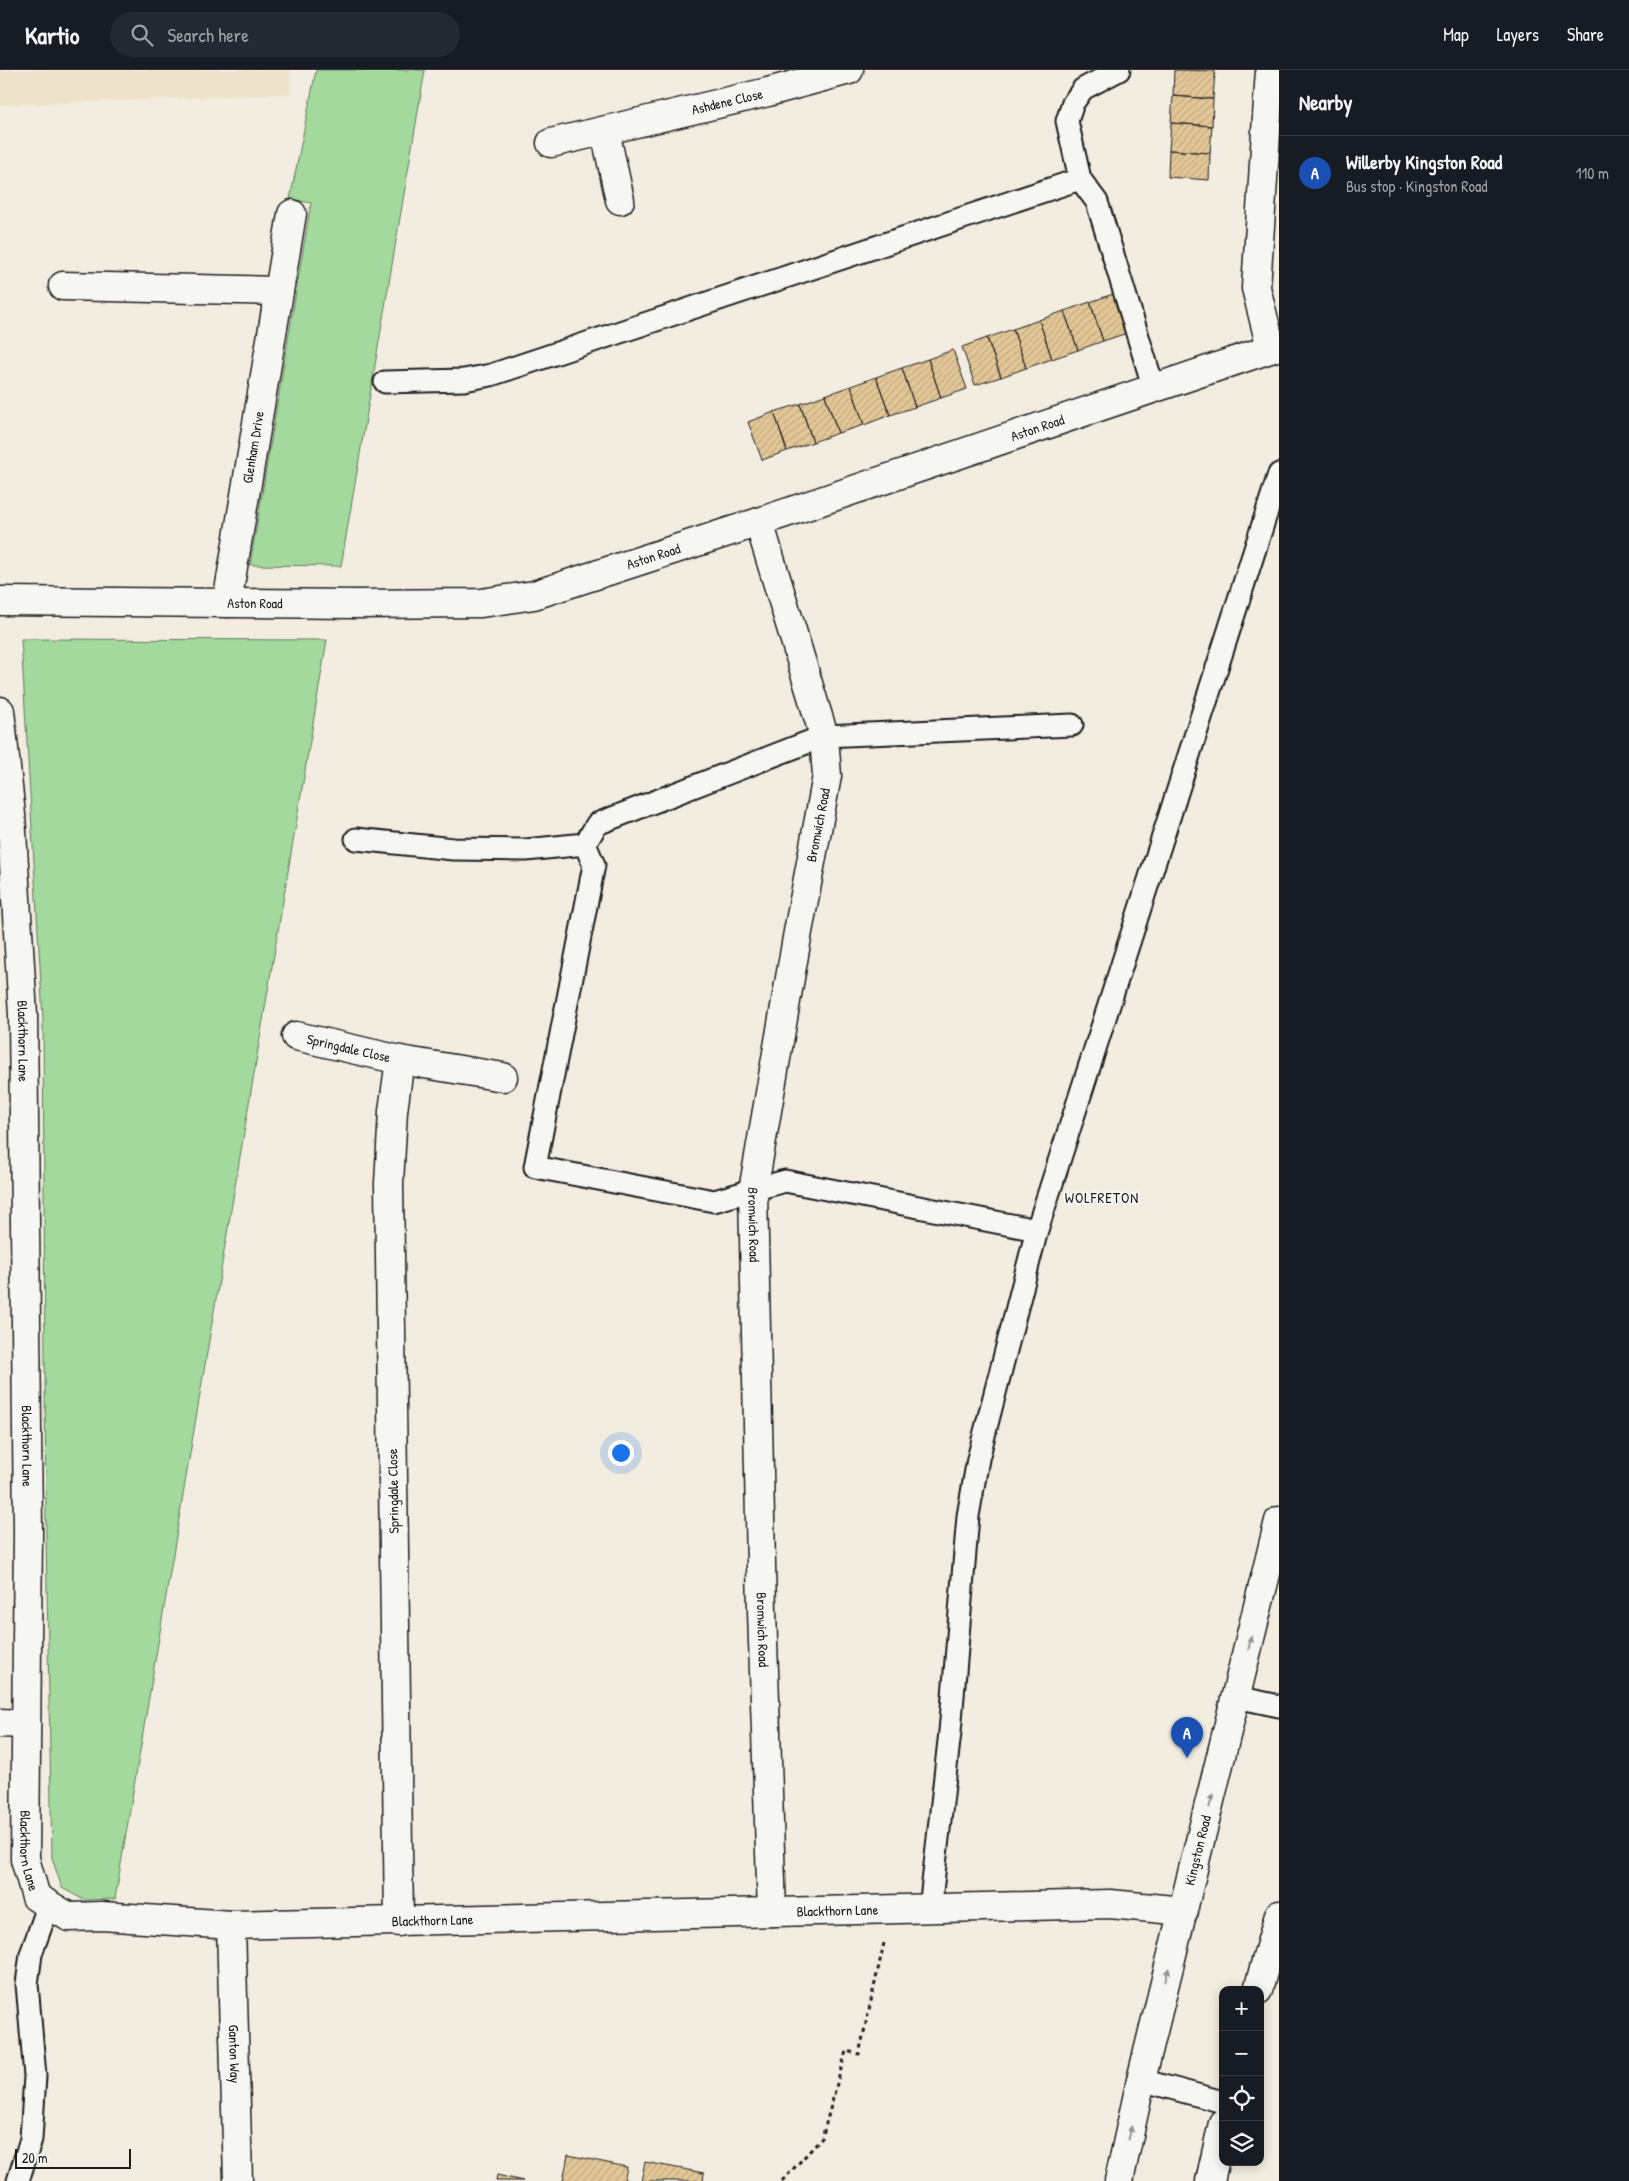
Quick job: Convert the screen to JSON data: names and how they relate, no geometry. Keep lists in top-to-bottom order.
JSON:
{
  "streets": {
    "street": [
      "Ashdene Close",
      "Aston Road",
      "Glenham Drive",
      "Bromwich Road",
      "Blackthorn Lane",
      "Springdale Close",
      "Kingston Road",
      "Ganton Way"
    ]
  },
  "crossings": [
    ["Aston Road", "Glenham Drive"],
    ["Aston Road", "Bromwich Road"],
    ["Bromwich Road", "Blackthorn Lane"],
    ["Blackthorn Lane", "Springdale Close"],
    ["Blackthorn Lane", "Kingston Road"],
    ["Blackthorn Lane", "Ganton Way"]
  ],
  "one_way": ["Kingston Road"],
  "districts": ["WOLFRETON"],
  "scale_bar": "20 m",
  "page": {
    "header": "Kartio",
    "search": "Search here",
    "nav": ["Map", "Layers", "Share"],
    "heading": "Nearby",
    "list": [
      {
        "mark": "A",
        "name": "Willerby Kingston Road",
        "note": "Bus stop · Kingston Road",
        "value": "110 m"
      }
    ],
    "pins": "A",
    "map_buttons": ["+", "−"],
    "scale": "20 m"
  }
}
